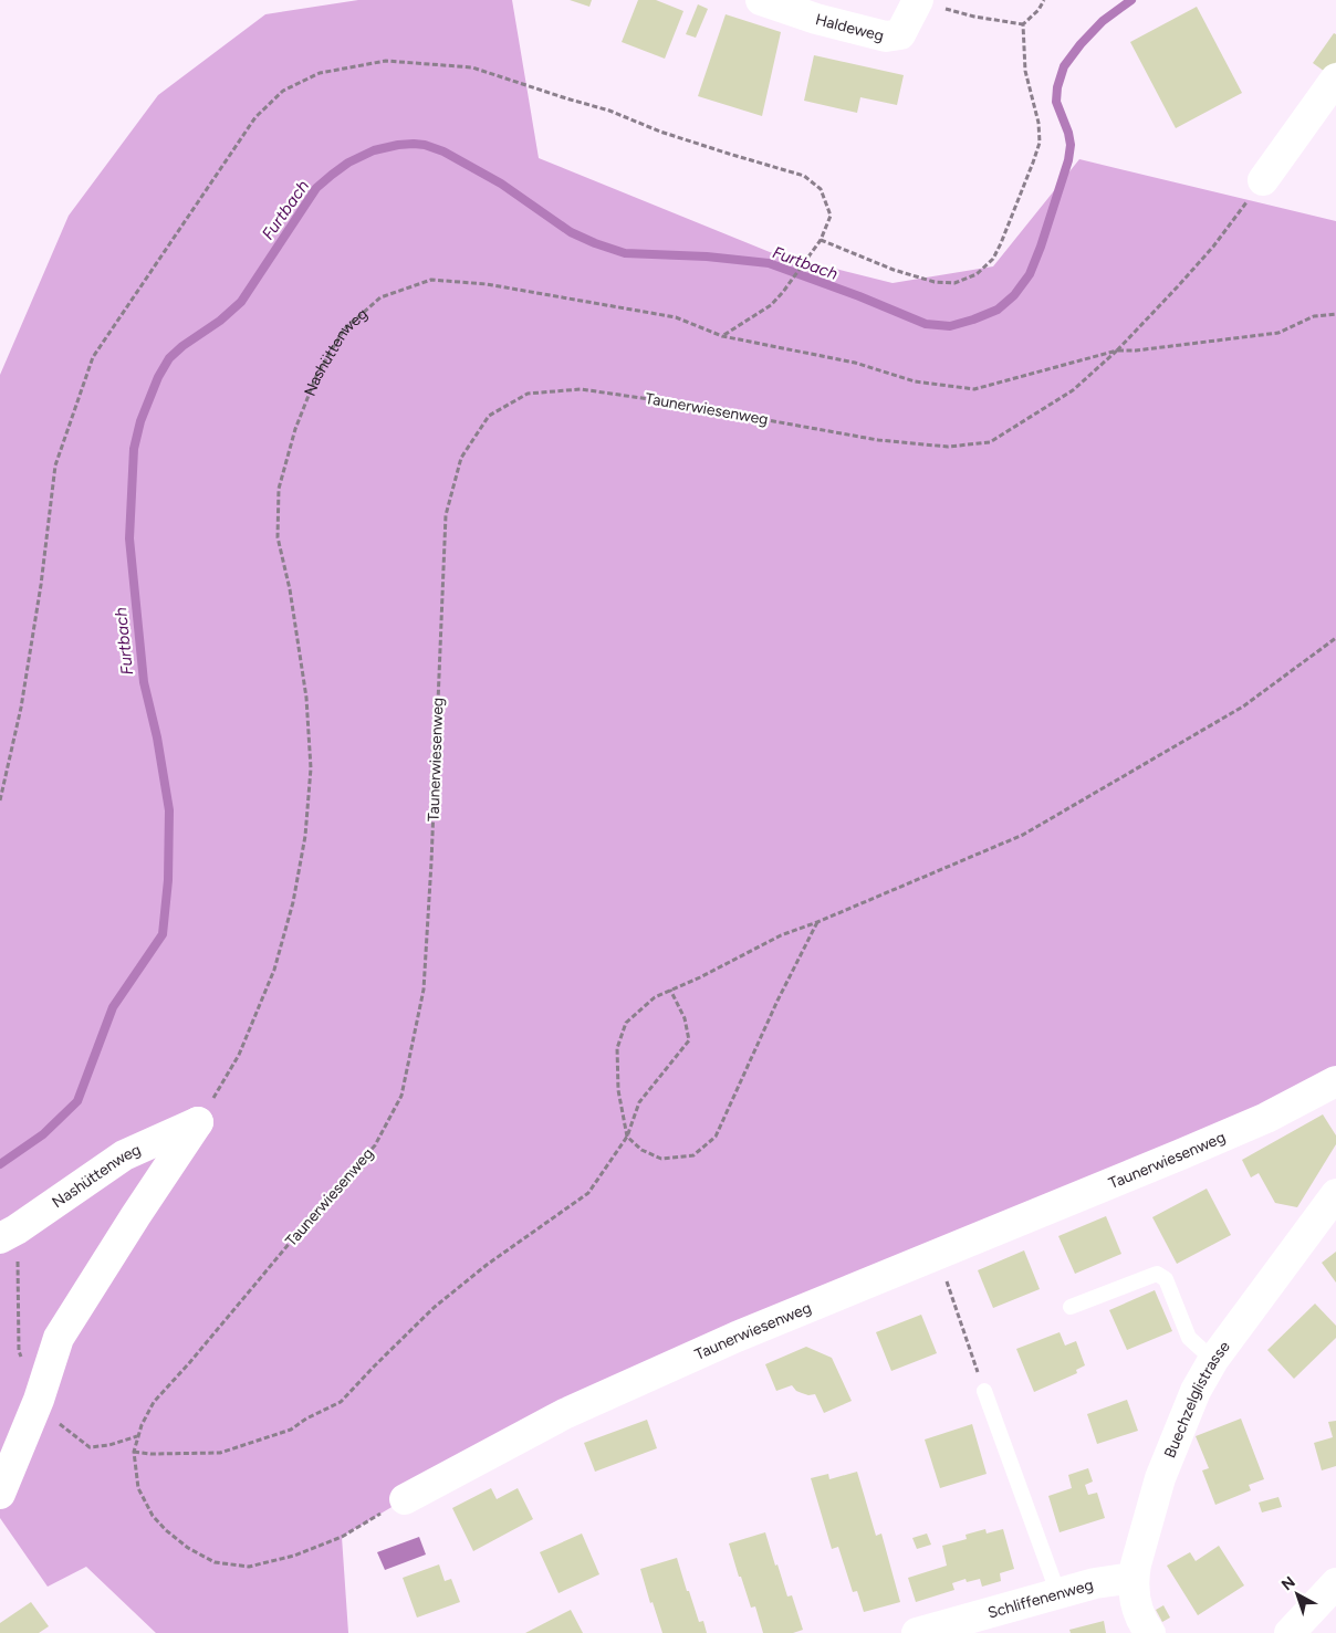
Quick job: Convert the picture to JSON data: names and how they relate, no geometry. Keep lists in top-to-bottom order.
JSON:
{
  "streets": {
    "street": [
      "Haldeweg",
      "Nashüttenweg",
      "Taunerwiesenweg",
      "Buechzelglistrasse",
      "Schliffenenweg"
    ]
  },
  "crossings": [
    ["Buechzelglistrasse", "Schliffenenweg"]
  ],
  "water": ["Furtbach"],
  "north": "top left"
}
